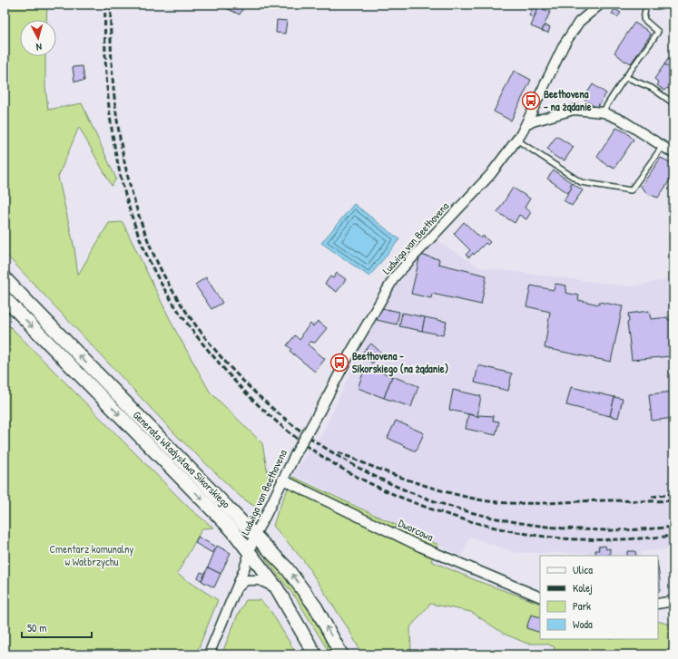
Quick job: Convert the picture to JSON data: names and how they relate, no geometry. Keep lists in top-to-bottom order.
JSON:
{
  "streets": {
    "main road": ["Generała Władysława Sikorskiego"],
    "street": ["Ludwiga van Beethovena", "Dworcowa"]
  },
  "crossings": [
    ["Ludwiga van Beethovena", "Generała Władysława Sikorskiego"],
    ["Ludwiga van Beethovena", "Dworcowa"]
  ],
  "parks": ["Cmentarz komunalny w Wałbrzychu"],
  "places": {
    "bus stop": ["Beethovena - na żądanie", "Beethovena - Sikorskiego (na żądanie)"]
  },
  "legend": [
    "Ulica",
    "Kolej",
    "Park",
    "Woda"
  ],
  "scale_bar": "50 m",
  "north": "bottom"
}
